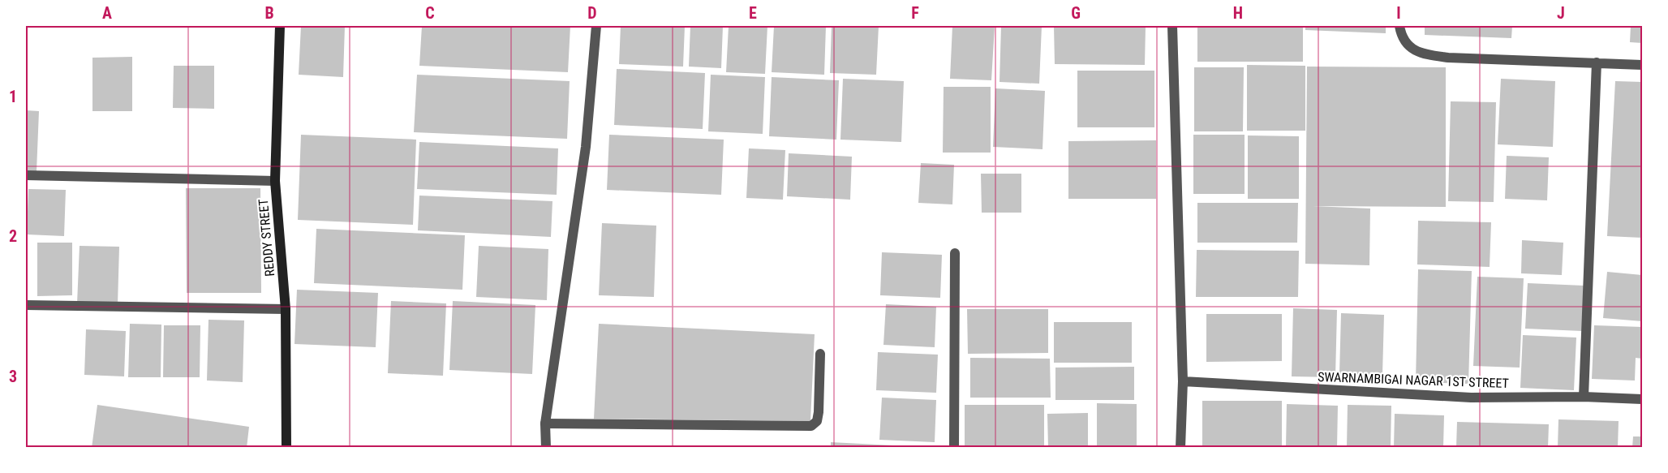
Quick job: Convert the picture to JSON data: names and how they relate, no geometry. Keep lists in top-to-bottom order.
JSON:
{
  "streets": {
    "main road": ["REDDY STREET"],
    "street": ["SWARNAMBIGAI NAGAR 1ST STREET"]
  },
  "grid": {
    "columns": [
      "A",
      "B",
      "C",
      "D",
      "E",
      "F",
      "G",
      "H",
      "I",
      "J"
    ],
    "rows": ["1", "2", "3"]
  }
}
